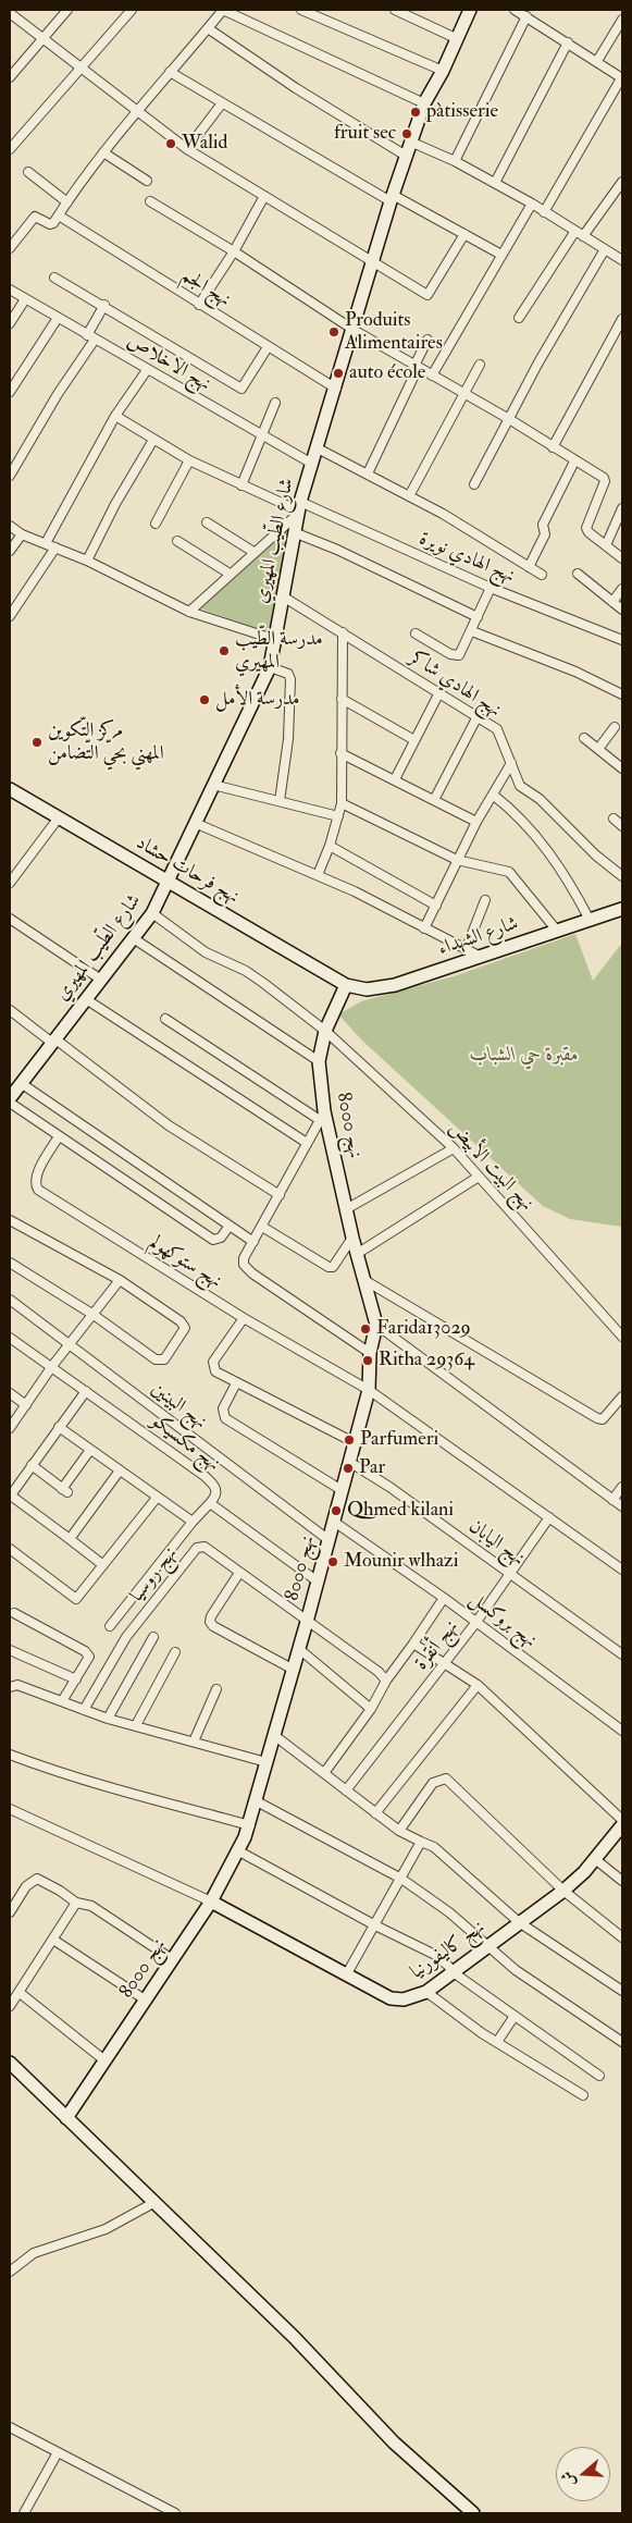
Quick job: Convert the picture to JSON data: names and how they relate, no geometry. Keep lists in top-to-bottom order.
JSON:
{
  "streets": {
    "street": [
      "نهج الجم",
      "نهج الاخلاص",
      "شارع الطّيب المهيري",
      "نهج الهادي نويرة",
      "نهج الهادي شاكر",
      "نهج فرحات حشاد",
      "شارع الشهداء",
      "نهج 8000",
      "نهج البيت الأبيض",
      "نهج ستوكهولم",
      "نهج البينين",
      "نهج مكسيكو",
      "نهج اليابان",
      "نهج روسيا",
      "نهج بروكسل",
      "نهج أنقرة",
      "نهح كاليفورنيا"
    ]
  },
  "crossings": [
    ["نهج الجم", "شارع الطّيب المهيري"],
    ["نهج الاخلاص", "شارع الطّيب المهيري"],
    ["شارع الطّيب المهيري", "نهج الهادي نويرة"],
    ["شارع الطّيب المهيري", "نهج الهادي شاكر"],
    ["شارع الطّيب المهيري", "نهج فرحات حشاد"],
    ["شارع الطّيب المهيري", "نهج البيت الأبيض"],
    ["نهج فرحات حشاد", "شارع الشهداء"],
    ["نهج فرحات حشاد", "نهج 8000"],
    ["شارع الشهداء", "نهج 8000"],
    ["نهج 8000", "نهج البيت الأبيض"],
    ["نهج 8000", "نهج ستوكهولم"],
    ["نهج 8000", "نهج البينين"],
    ["نهج 8000", "نهج مكسيكو"],
    ["نهج 8000", "نهج اليابان"],
    ["نهج 8000", "نهج روسيا"],
    ["نهج 8000", "نهج بروكسل"],
    ["نهج 8000", "نهح كاليفورنيا"],
    ["نهج ستوكهولم", "نهج أنقرة"],
    ["نهج اليابان", "نهج أنقرة"],
    ["نهج بروكسل", "نهج أنقرة"]
  ],
  "parks": ["مقبرة حي الشباب"],
  "places": [
    "pàtisserie",
    "fruit sec",
    "Walid",
    "Produits Alimentaires",
    "auto école",
    "مدرسة الطّيب المهيري",
    "مدرسة الأمل",
    "مركز التّكوين المهني بحيّ التّضامن",
    "Farida13029",
    "Ritha 29364",
    "Parfumeri",
    "Par",
    "Qhmed kilani",
    "Mounir wlhazi"
  ],
  "north": "left"
}
